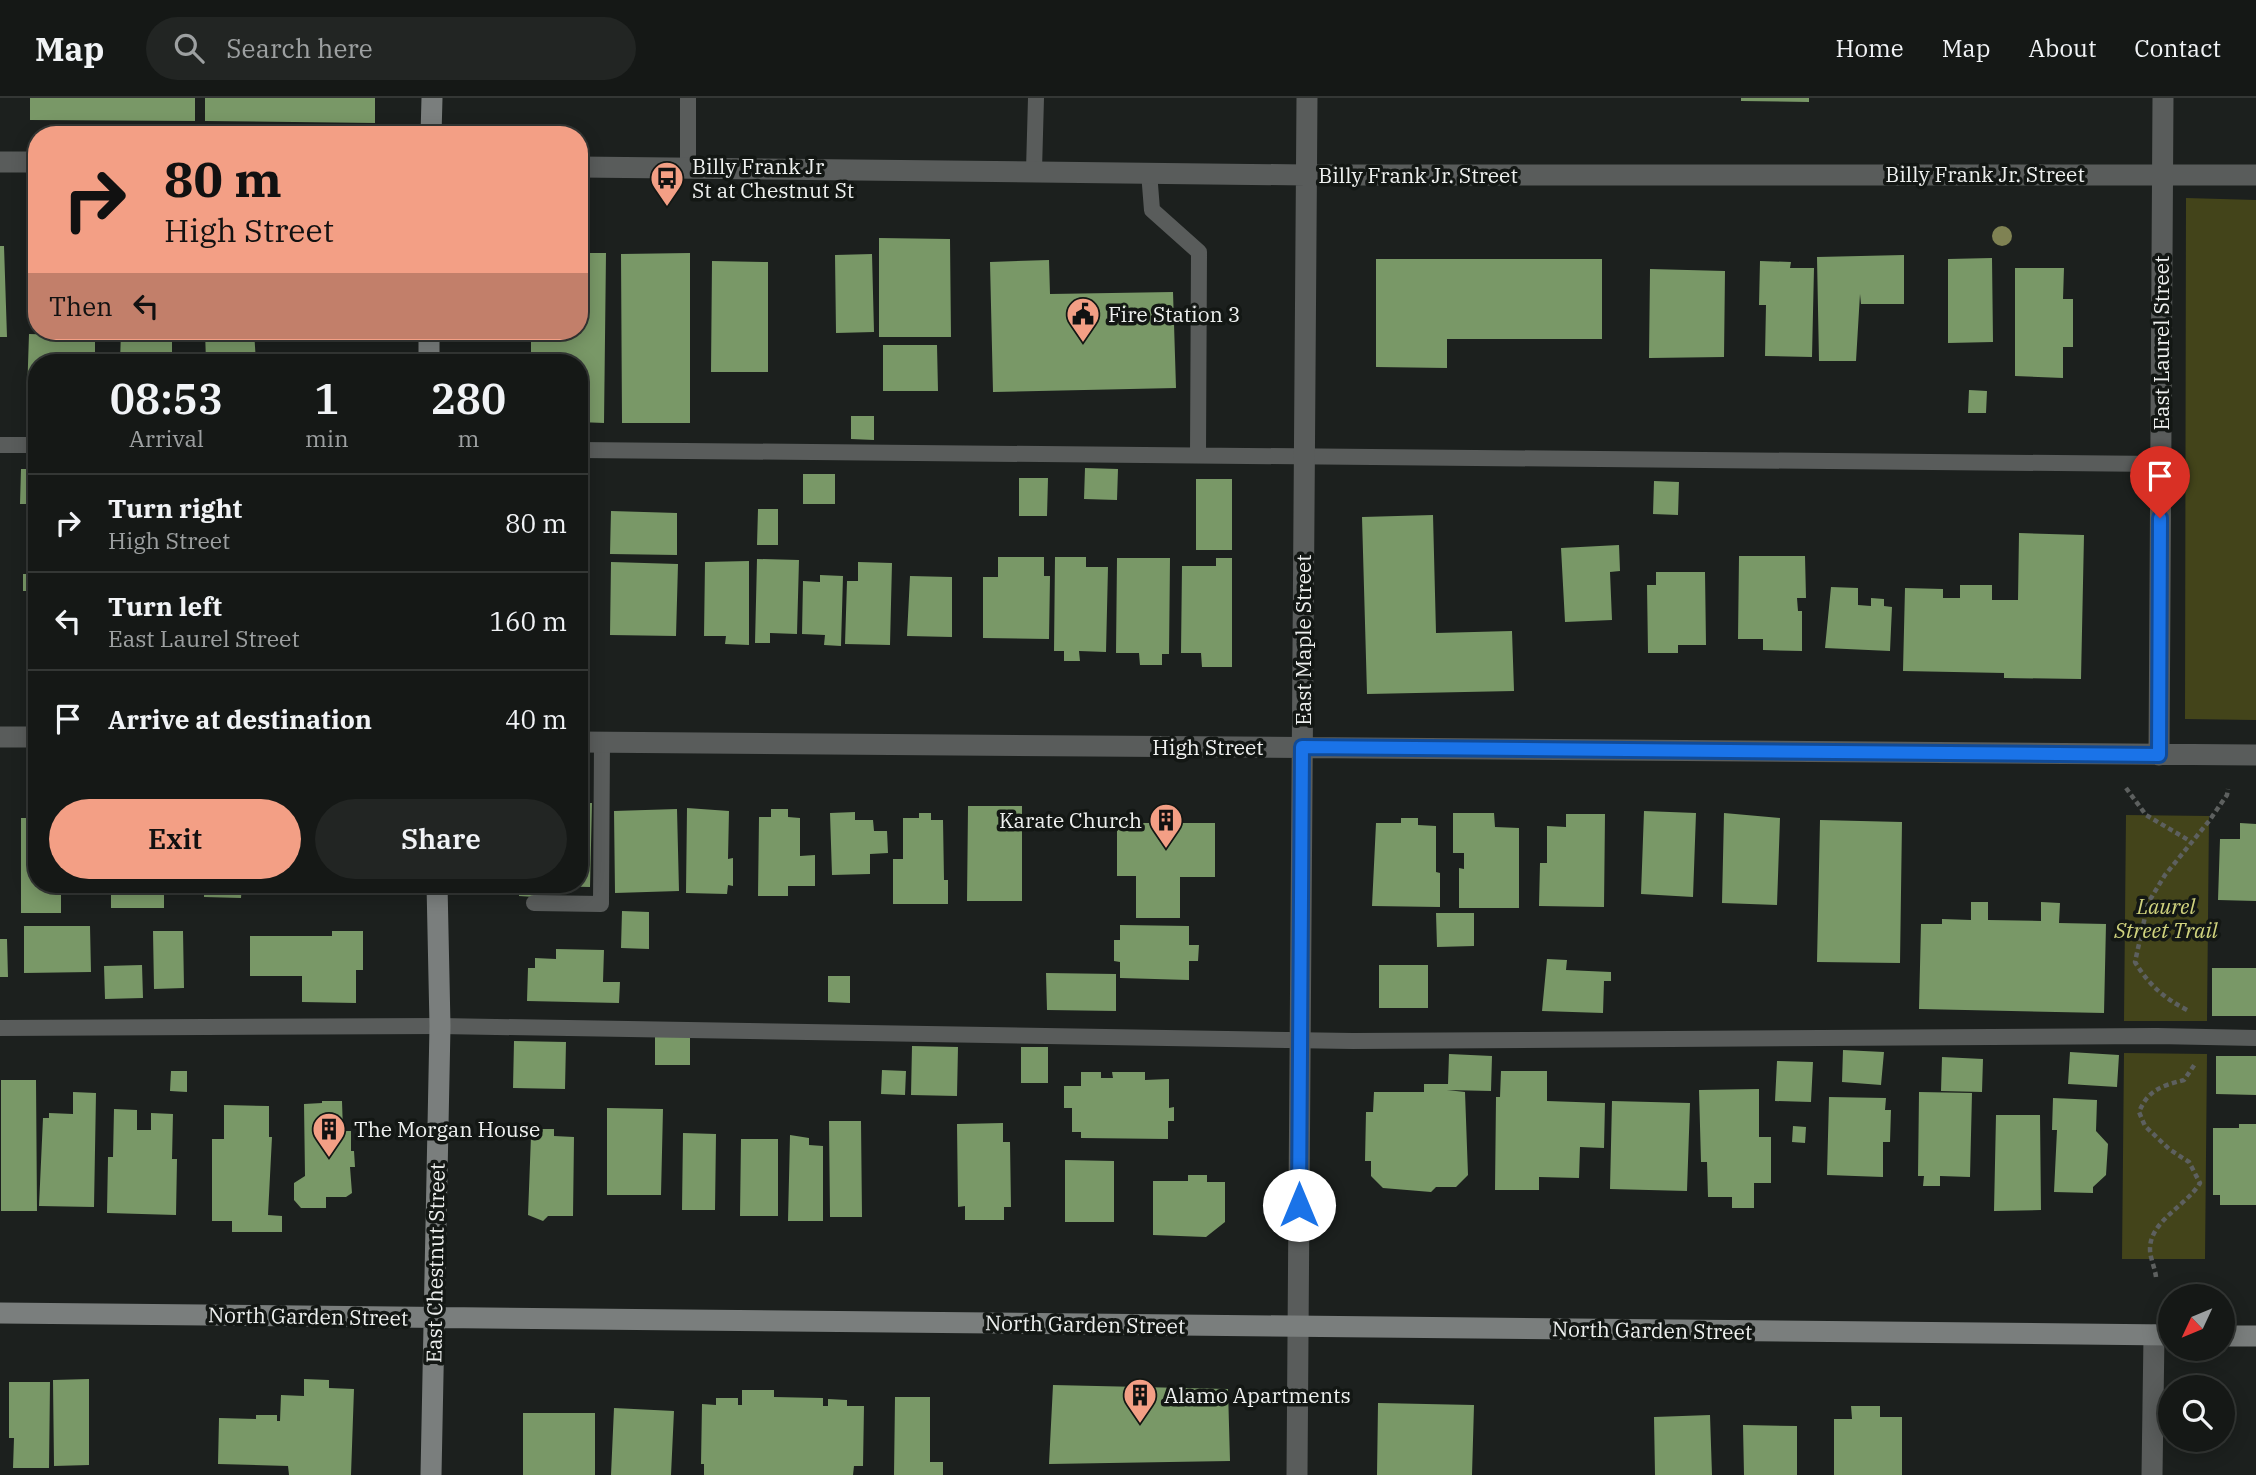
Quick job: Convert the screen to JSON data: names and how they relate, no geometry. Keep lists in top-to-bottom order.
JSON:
{
  "streets": {
    "street": [
      "Billy Frank Jr. Street",
      "East Laurel Street",
      "East Maple Street",
      "High Street",
      "East Chestnut Street",
      "North Garden Street"
    ]
  },
  "crossings": [
    ["Billy Frank Jr. Street", "East Laurel Street"],
    ["Billy Frank Jr. Street", "East Maple Street"],
    ["East Laurel Street", "High Street"],
    ["East Maple Street", "High Street"],
    ["East Maple Street", "North Garden Street"],
    ["East Chestnut Street", "North Garden Street"]
  ],
  "parks": ["Laurel Street Trail"],
  "places": {
    "bus stop": ["Billy Frank Jr St at Chestnut St"],
    "public building": ["Fire Station 3"],
    "building": ["Karate Church", "The Morgan House", "Alamo Apartments"]
  },
  "north": "bottom left",
  "page": {
    "header": "Map",
    "search": "Search here",
    "nav": [
      "Home",
      "Map",
      "About",
      "Contact"
    ],
    "turn": ["80 m", "High Street"],
    "then": "Then",
    "eta": [
      "08:53",
      "Arrival",
      "1",
      "min",
      "280",
      "m"
    ],
    "list": [
      {
        "name": "Turn right",
        "note": "High Street",
        "value": "80 m"
      },
      {
        "name": "Turn left",
        "note": "East Laurel Street",
        "value": "160 m"
      },
      {
        "name": "Arrive at destination",
        "value": "40 m"
      }
    ],
    "buttons": ["Exit", "Share"]
  }
}
